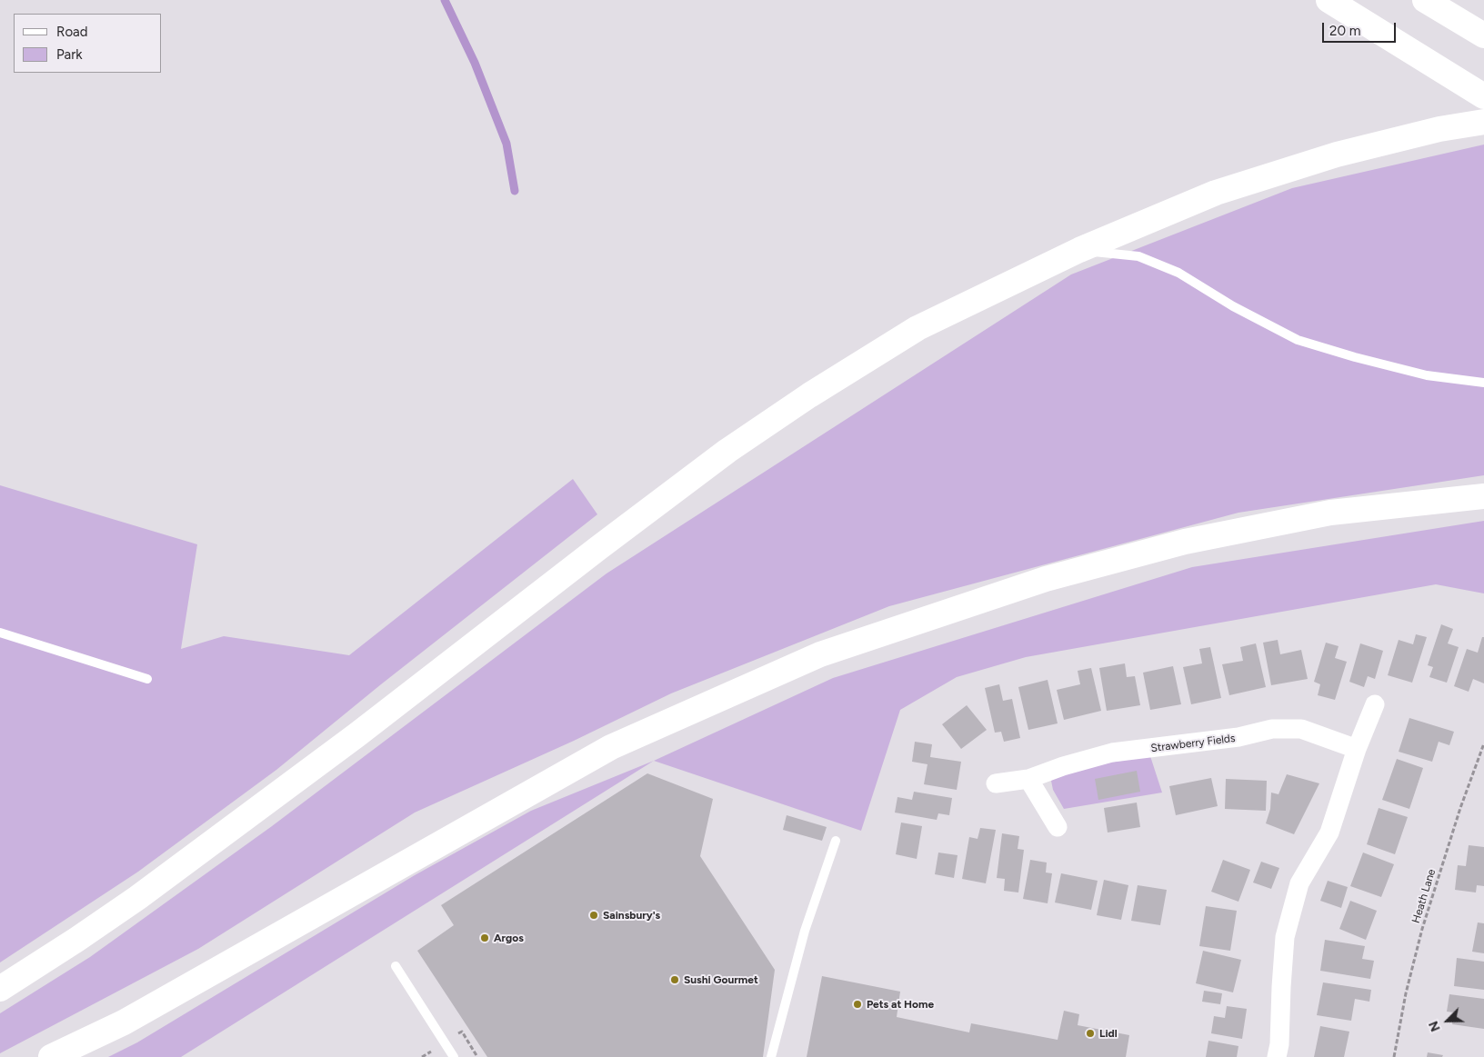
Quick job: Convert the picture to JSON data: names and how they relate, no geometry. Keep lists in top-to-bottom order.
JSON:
{
  "streets": {
    "street": ["Strawberry Fields"],
    "path": ["Heath Lane"]
  },
  "places": [
    "Sainsbury's",
    "Argos",
    "Sushi Gourmet",
    "Pets at Home",
    "Lidl"
  ],
  "legend": ["Road", "Park"],
  "scale_bar": "20 m",
  "north": "bottom left"
}
